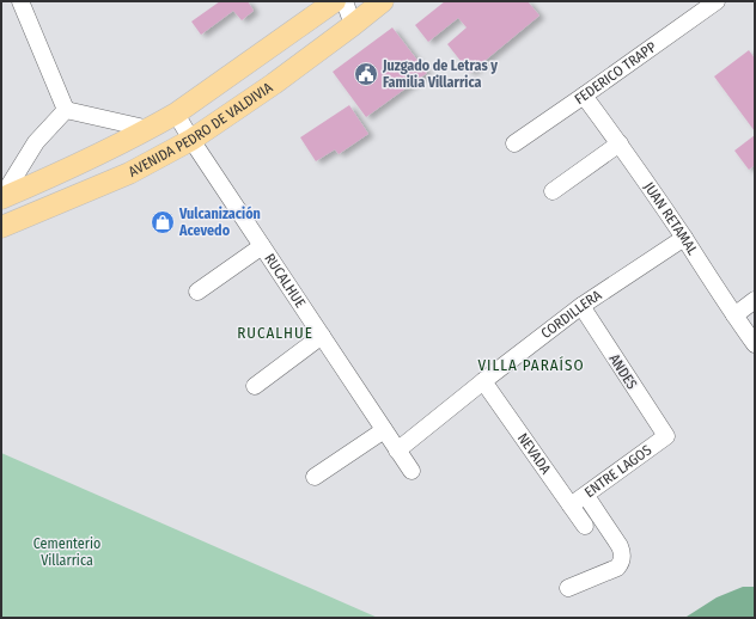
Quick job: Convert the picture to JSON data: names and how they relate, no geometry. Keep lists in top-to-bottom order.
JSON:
{
  "streets": {
    "main road": ["AVENIDA PEDRO DE VALDIVIA"],
    "street": [
      "FEDERICO TRAPP",
      "JUAN RETAMAL",
      "RUCALHUE",
      "CORDILLERA",
      "ANDES",
      "NEVADA",
      "ENTRE LAGOS"
    ]
  },
  "crossings": [
    ["FEDERICO TRAPP", "JUAN RETAMAL"],
    ["AVENIDA PEDRO DE VALDIVIA", "RUCALHUE"],
    ["JUAN RETAMAL", "CORDILLERA"],
    ["RUCALHUE", "CORDILLERA"],
    ["CORDILLERA", "ANDES"],
    ["CORDILLERA", "NEVADA"],
    ["ANDES", "ENTRE LAGOS"],
    ["NEVADA", "ENTRE LAGOS"]
  ],
  "districts": ["RUCALHUE", "VILLA PARAÍSO"],
  "parks": ["Cementerio Villarrica"],
  "places": {
    "public building": ["Juzgado de Letras y Familia Villarrica"],
    "shop": ["Vulcanización Acevedo"]
  }
}
